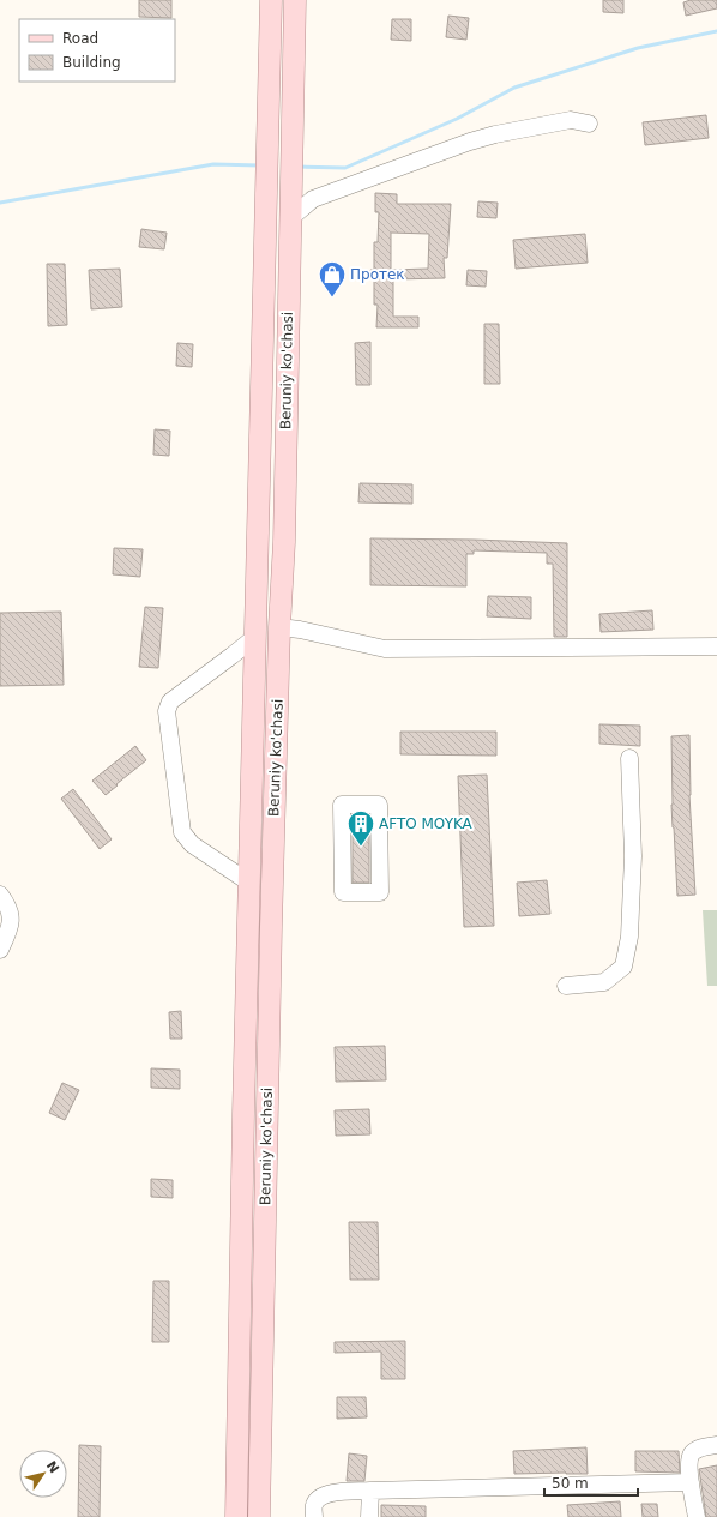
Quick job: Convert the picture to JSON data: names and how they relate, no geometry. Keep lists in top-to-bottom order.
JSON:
{
  "streets": {
    "main road": ["Beruniy ko'chasi"]
  },
  "places": {
    "shop": ["Протек"],
    "building": ["AFTO MOYKA"]
  },
  "legend": ["Road", "Building"],
  "scale_bar": "50 m",
  "north": "top right"
}
